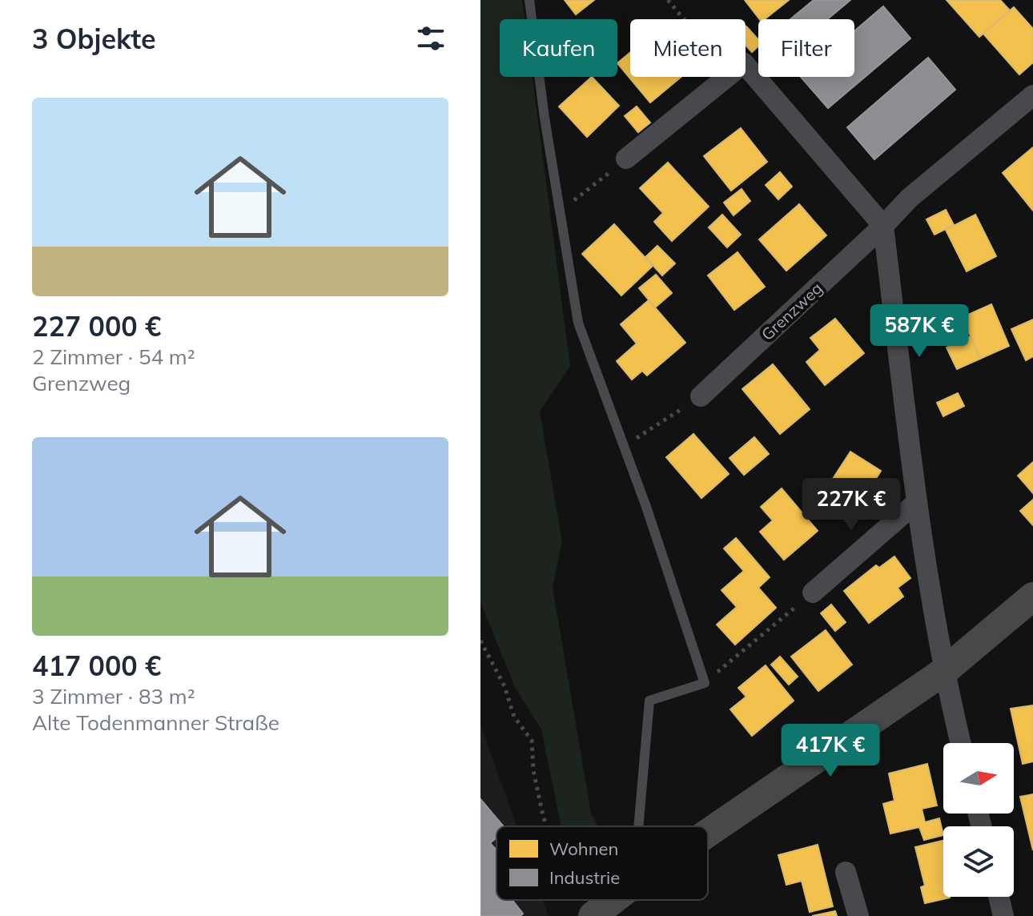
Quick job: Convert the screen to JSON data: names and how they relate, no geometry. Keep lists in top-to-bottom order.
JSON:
{
  "streets": {
    "street": ["Grenzweg"]
  },
  "legend": ["Wohnen", "Industrie"],
  "north": "right",
  "page": {
    "heading": "3 Objekte",
    "chip": ["Kaufen", "Mieten", "Filter"],
    "list": [
      {
        "name": "227 000 €",
        "note": "2 Zimmer · 54 m² · Grenzweg"
      },
      {
        "name": "417 000 €",
        "note": "3 Zimmer · 83 m² · Alte Todenmanner Straße"
      }
    ],
    "price": ["587K €", "227K €", "417K €"]
  }
}
